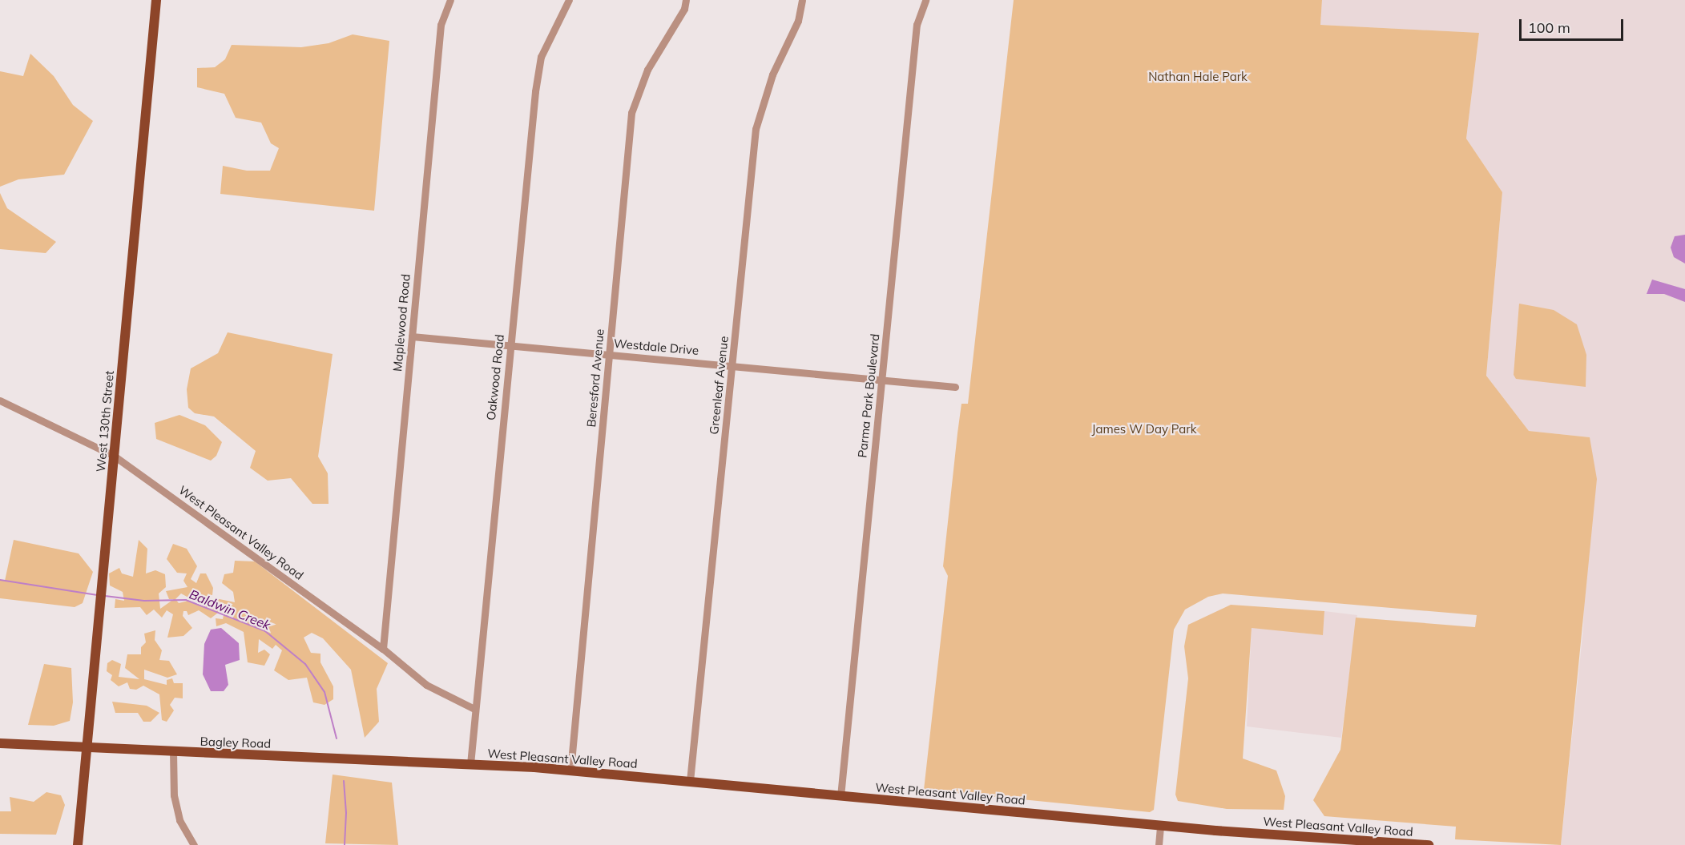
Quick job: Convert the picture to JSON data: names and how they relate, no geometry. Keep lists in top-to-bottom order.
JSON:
{
  "streets": {
    "main road": ["West 130th Street", "West Pleasant Valley Road", "Bagley Road"],
    "street": [
      "Maplewood Road",
      "Westdale Drive",
      "Oakwood Road",
      "Beresford Avenue",
      "Greenleaf Avenue",
      "Parma Park Boulevard"
    ]
  },
  "crossings": [
    ["Maplewood Road", "Westdale Drive"],
    ["Maplewood Road", "West Pleasant Valley Road"],
    ["Westdale Drive", "Oakwood Road"],
    ["Westdale Drive", "Beresford Avenue"],
    ["Westdale Drive", "Greenleaf Avenue"],
    ["Westdale Drive", "Parma Park Boulevard"],
    ["Oakwood Road", "West Pleasant Valley Road"],
    ["Oakwood Road", "Bagley Road"],
    ["Beresford Avenue", "West Pleasant Valley Road"],
    ["Greenleaf Avenue", "West Pleasant Valley Road"],
    ["Parma Park Boulevard", "West Pleasant Valley Road"],
    ["West 130th Street", "West Pleasant Valley Road"],
    ["West 130th Street", "Bagley Road"],
    ["West Pleasant Valley Road", "Bagley Road"]
  ],
  "water": ["Baldwin Creek"],
  "parks": ["Nathan Hale Park", "James W Day Park"],
  "scale_bar": "100 m"
}
